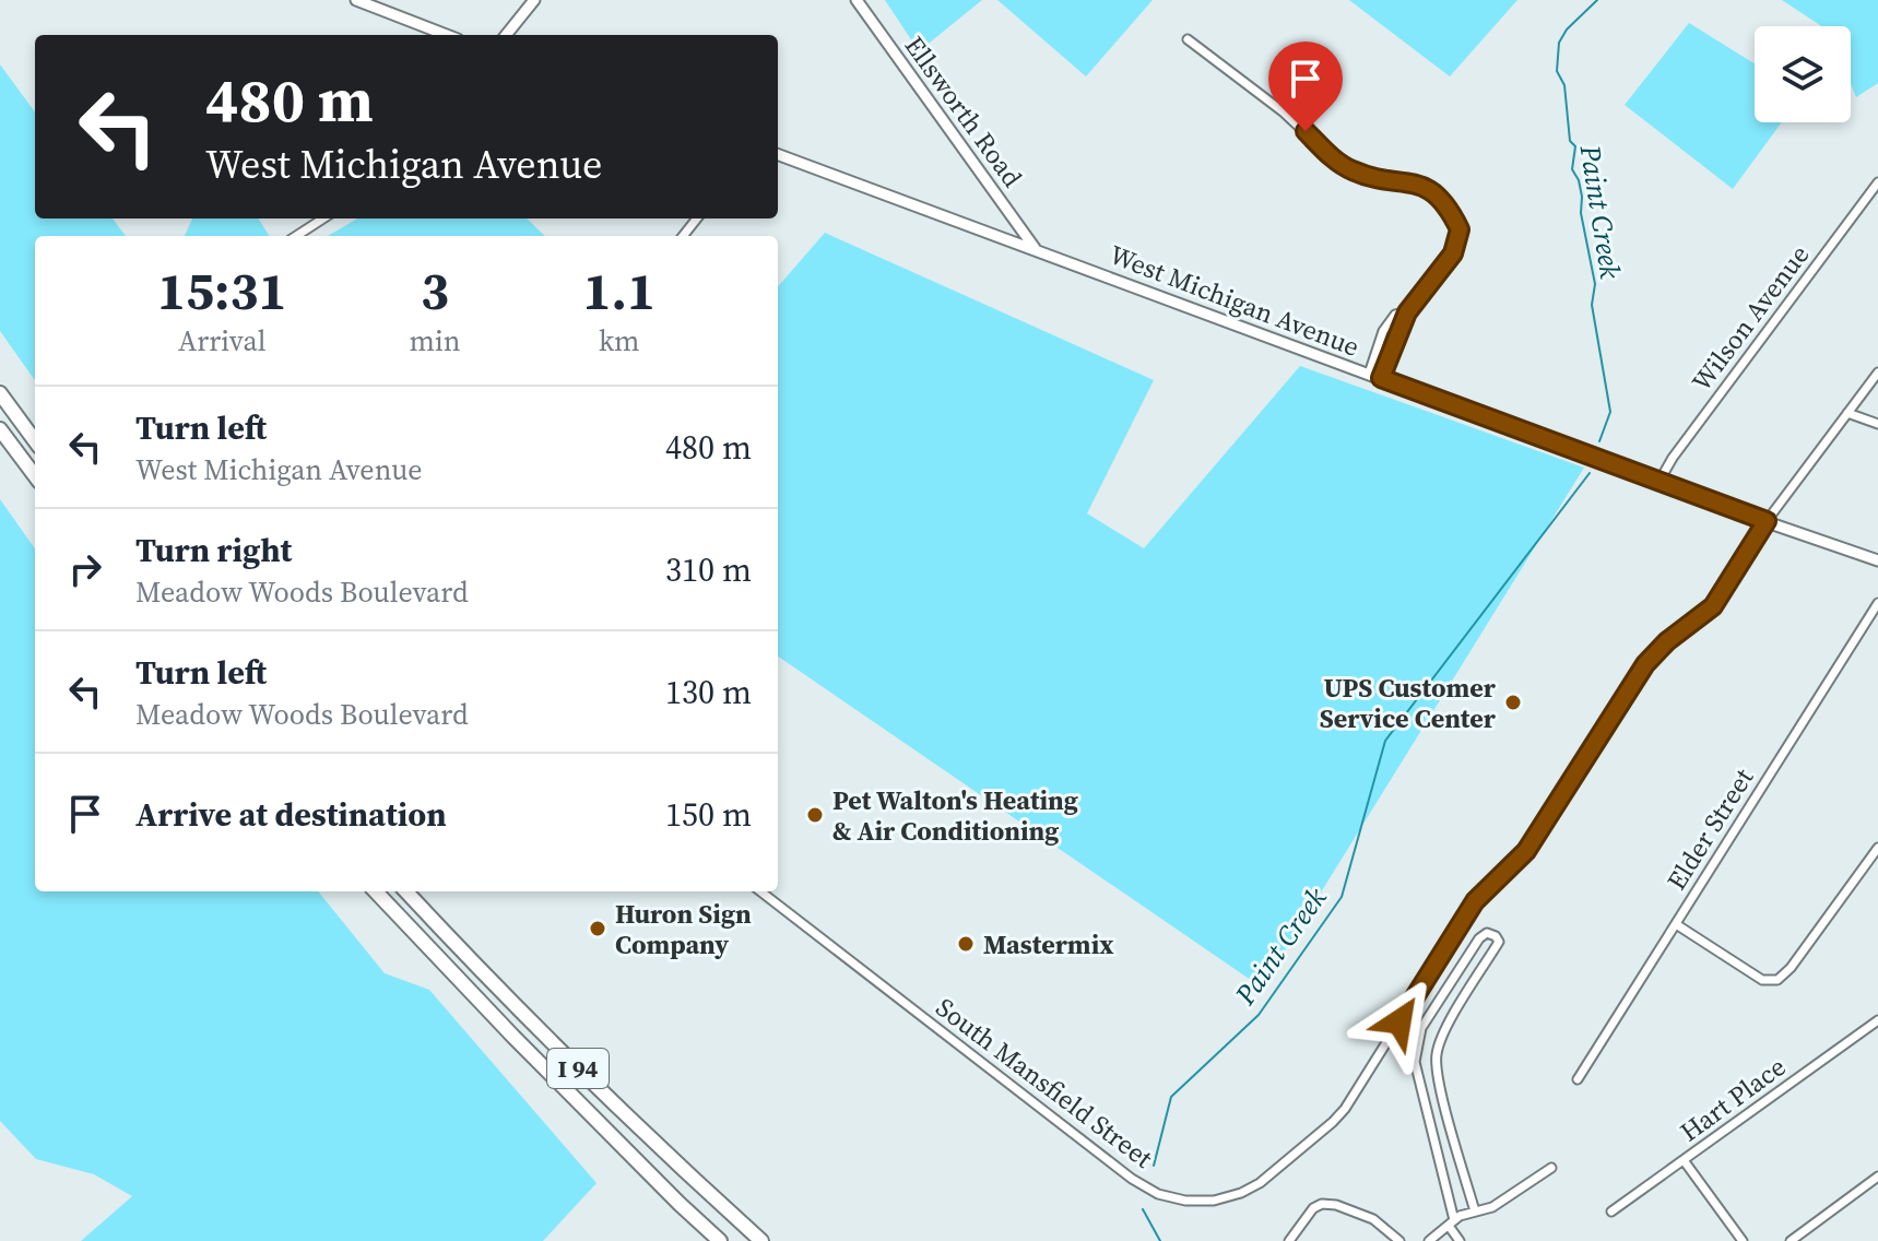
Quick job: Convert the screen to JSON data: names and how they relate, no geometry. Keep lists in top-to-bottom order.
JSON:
{
  "streets": {
    "highway": ["I 94"],
    "main road": ["Ellsworth Road", "West Michigan Avenue"],
    "street": [
      "Wilson Avenue",
      "Elder Street",
      "South Mansfield Street",
      "Hart Place"
    ]
  },
  "crossings": [
    ["Ellsworth Road", "West Michigan Avenue"],
    ["West Michigan Avenue", "Wilson Avenue"],
    ["West Michigan Avenue", "South Mansfield Street"]
  ],
  "water": ["Paint Creek"],
  "places": [
    "UPS Customer Service Center",
    "Pet Walton's Heating & Air Conditioning",
    "Huron Sign Company",
    "Mastermix"
  ],
  "page": {
    "turn": ["480 m", "West Michigan Avenue"],
    "eta": [
      "15:31",
      "Arrival",
      "3",
      "min",
      "1.1",
      "km"
    ],
    "list": [
      {
        "name": "Turn left",
        "note": "West Michigan Avenue",
        "value": "480 m"
      },
      {
        "name": "Turn right",
        "note": "Meadow Woods Boulevard",
        "value": "310 m"
      },
      {
        "name": "Turn left",
        "note": "Meadow Woods Boulevard",
        "value": "130 m"
      },
      {
        "name": "Arrive at destination",
        "value": "150 m"
      }
    ]
  }
}
